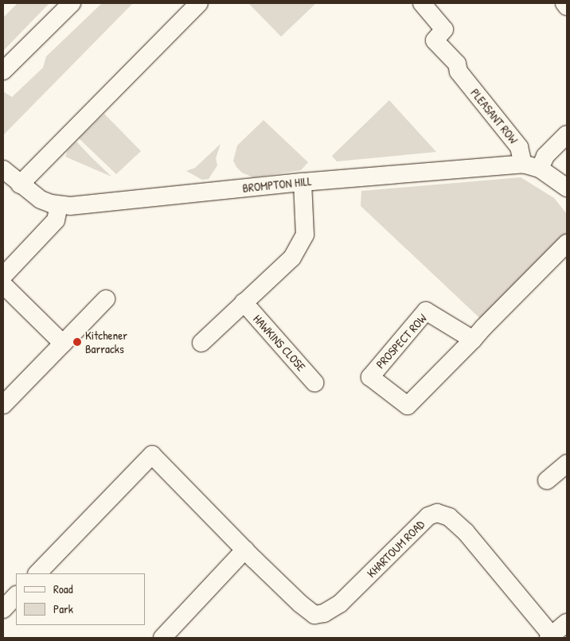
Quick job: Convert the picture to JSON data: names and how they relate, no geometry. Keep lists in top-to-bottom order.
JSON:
{
  "streets": {
    "street": [
      "PLEASANT ROW",
      "BROMPTON HILL",
      "PROSPECT ROW",
      "HAWKINS CLOSE",
      "KHARTOUM ROAD"
    ]
  },
  "crossings": [
    ["PLEASANT ROW", "BROMPTON HILL"]
  ],
  "places": ["Kitchener Barracks"],
  "legend": ["Road", "Park"]
}
